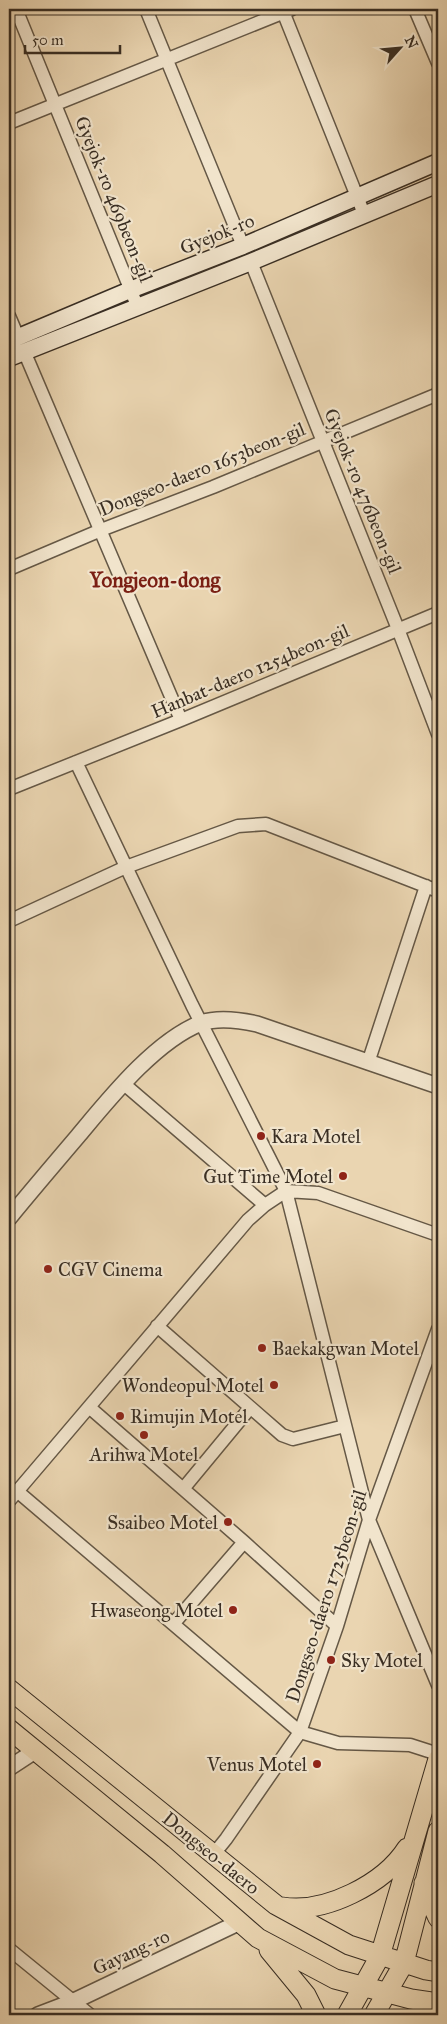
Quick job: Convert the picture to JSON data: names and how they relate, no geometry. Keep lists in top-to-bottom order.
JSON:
{
  "streets": {
    "main road": ["Gyejok-ro", "Dongseo-daero"],
    "street": [
      "Gyejok-ro 469beon-gil",
      "Dongseo-daero 1653beon-gil",
      "Gyejok-ro 476beon-gil",
      "Hanbat-daero 1254beon-gil",
      "Dongseo-daero 1725beon-gil",
      "Gayang-ro"
    ]
  },
  "crossings": [
    ["Gyejok-ro 469beon-gil", "Gyejok-ro"],
    ["Gyejok-ro", "Gyejok-ro 476beon-gil"],
    ["Dongseo-daero 1653beon-gil", "Gyejok-ro 476beon-gil"],
    ["Gyejok-ro 476beon-gil", "Hanbat-daero 1254beon-gil"],
    ["Dongseo-daero 1725beon-gil", "Dongseo-daero"],
    ["Dongseo-daero", "Gayang-ro"]
  ],
  "districts": ["Yongjeon-dong"],
  "places": [
    "Kara Motel",
    "Gut Time Motel",
    "CGV Cinema",
    "Baekakgwan Motel",
    "Wondeopul Motel",
    "Rimujin Motel",
    "Arihwa Motel",
    "Ssaibeo Motel",
    "Hwaseong Motel",
    "Sky Motel",
    "Venus Motel"
  ],
  "scale_bar": "50 m",
  "north": "top right"
}
